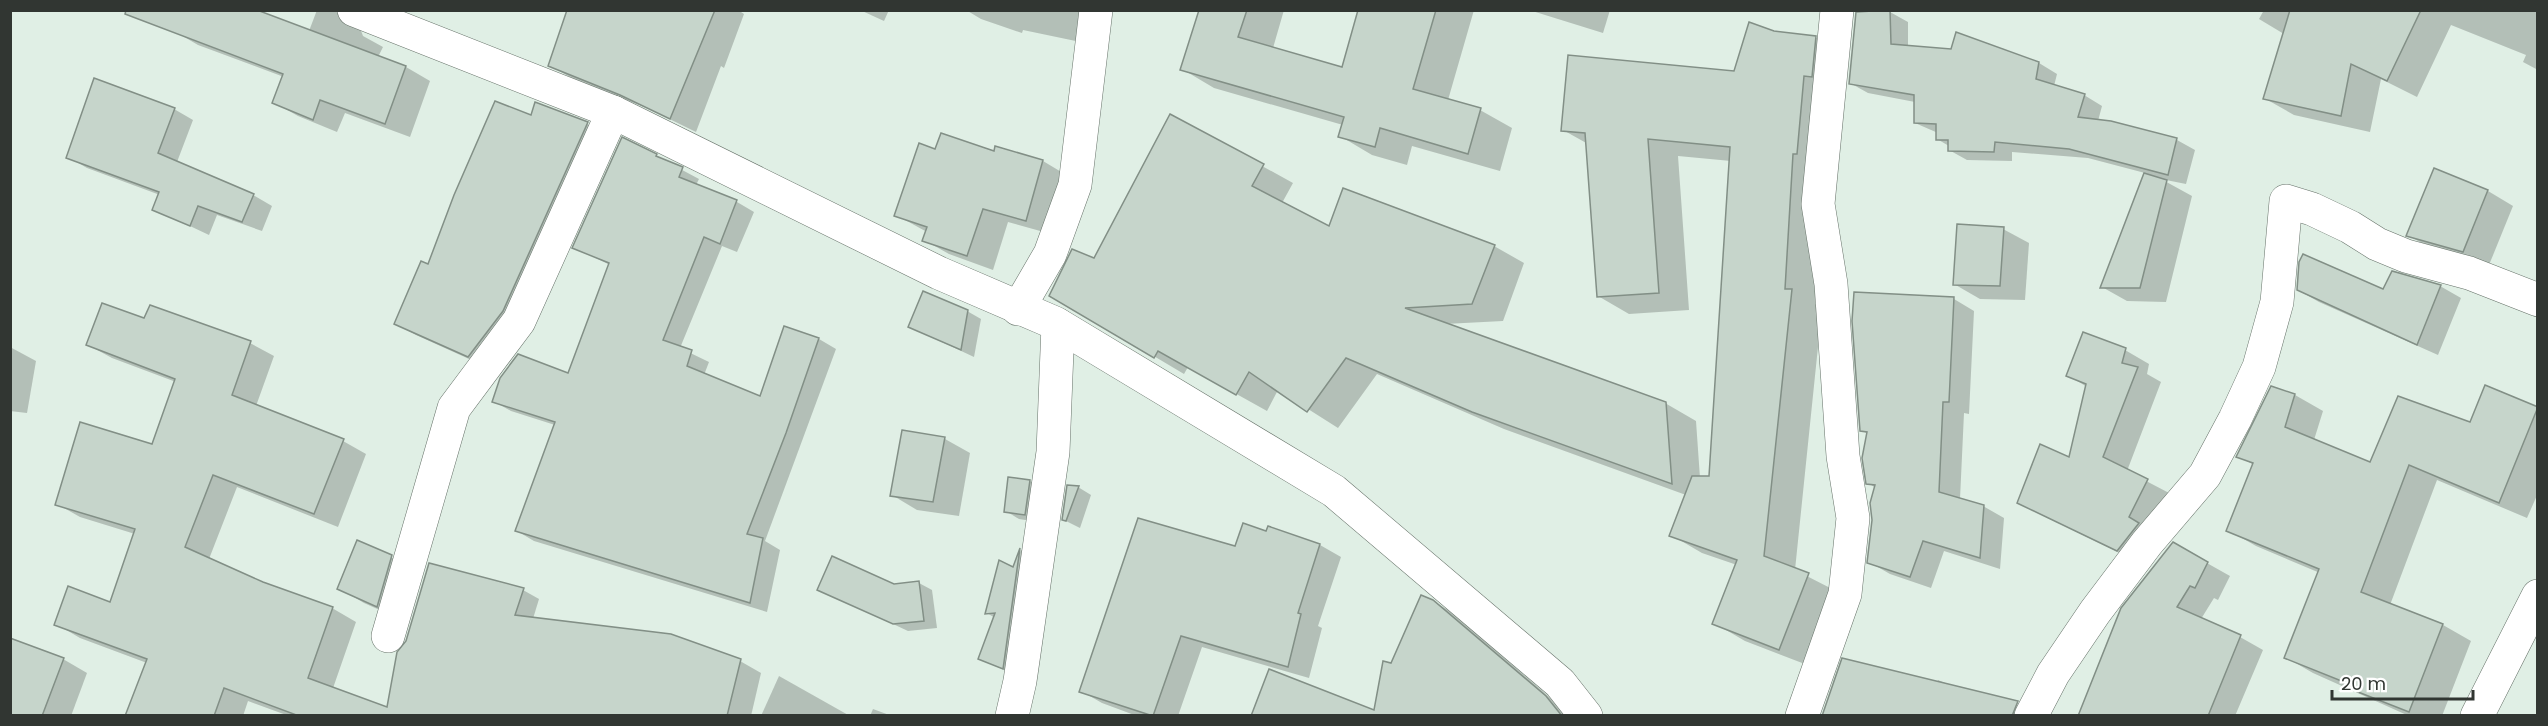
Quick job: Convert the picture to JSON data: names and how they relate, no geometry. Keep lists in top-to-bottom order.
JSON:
{
  "scale_bar": "20 m"
}
